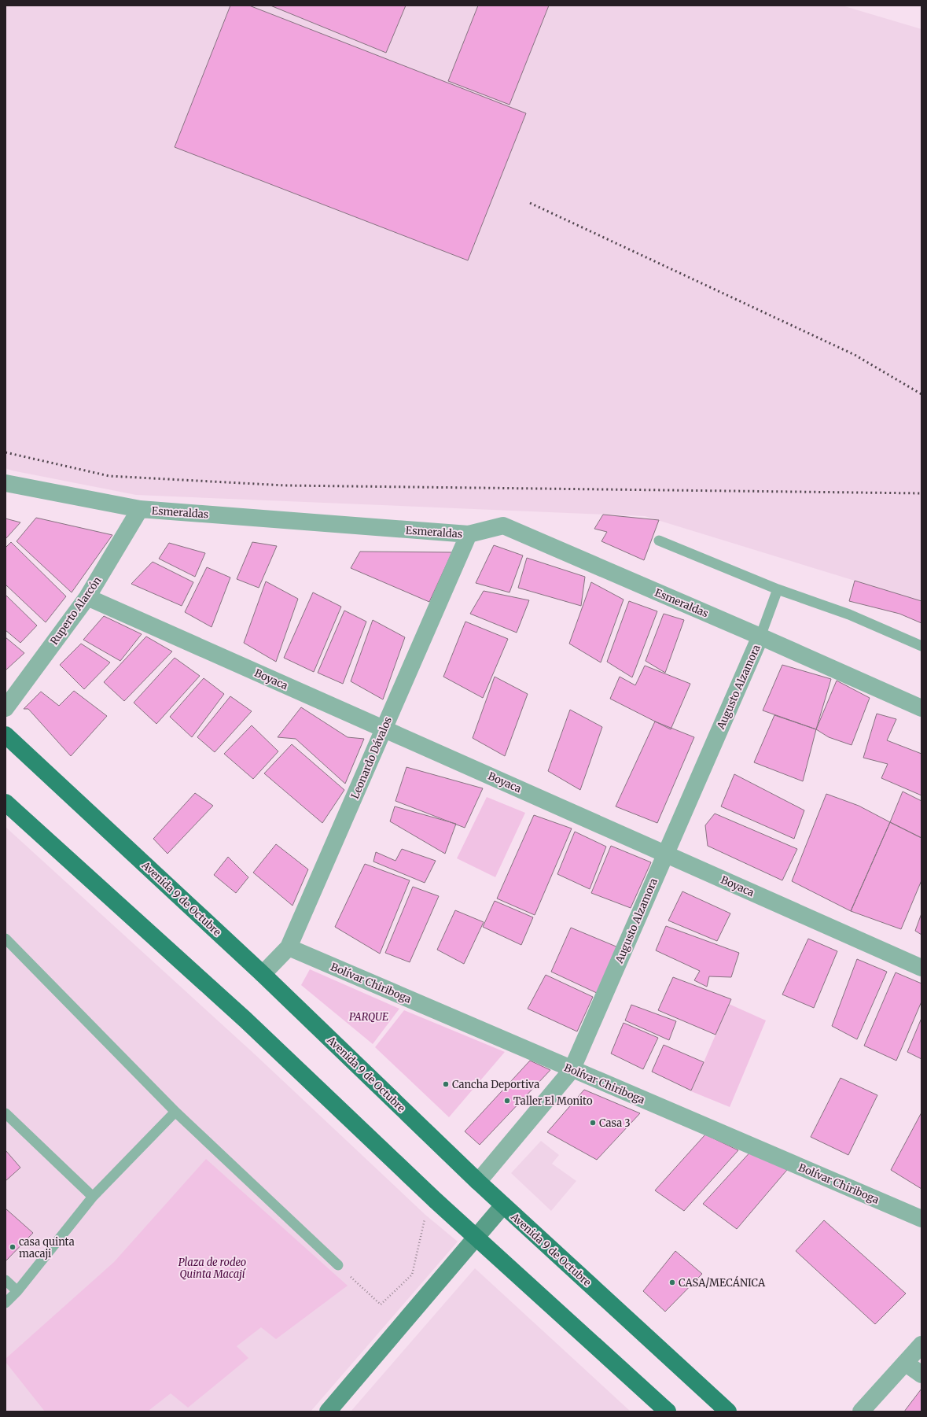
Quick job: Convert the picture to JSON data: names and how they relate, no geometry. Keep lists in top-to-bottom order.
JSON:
{
  "streets": {
    "main road": ["Avenida 9 de Octubre"],
    "street": [
      "Esmeraldas",
      "Ruperto Alarcón",
      "Boyaca",
      "Augusto Alzamora",
      "Leonardo Dávalos",
      "Bolívar Chiriboga"
    ]
  },
  "crossings": [
    ["Esmeraldas", "Ruperto Alarcón"],
    ["Esmeraldas", "Augusto Alzamora"],
    ["Esmeraldas", "Leonardo Dávalos"],
    ["Ruperto Alarcón", "Boyaca"],
    ["Boyaca", "Augusto Alzamora"],
    ["Boyaca", "Leonardo Dávalos"],
    ["Augusto Alzamora", "Avenida 9 de Octubre"],
    ["Augusto Alzamora", "Bolívar Chiriboga"],
    ["Leonardo Dávalos", "Avenida 9 de Octubre"],
    ["Leonardo Dávalos", "Bolívar Chiriboga"]
  ],
  "parks": ["PARQUE", "Plaza de rodeo Quinta Macají"],
  "places": [
    "Cancha Deportiva",
    "Taller El Monito",
    "Casa 3",
    "casa quinta macaji",
    "CASA/MECÁNICA"
  ]
}
